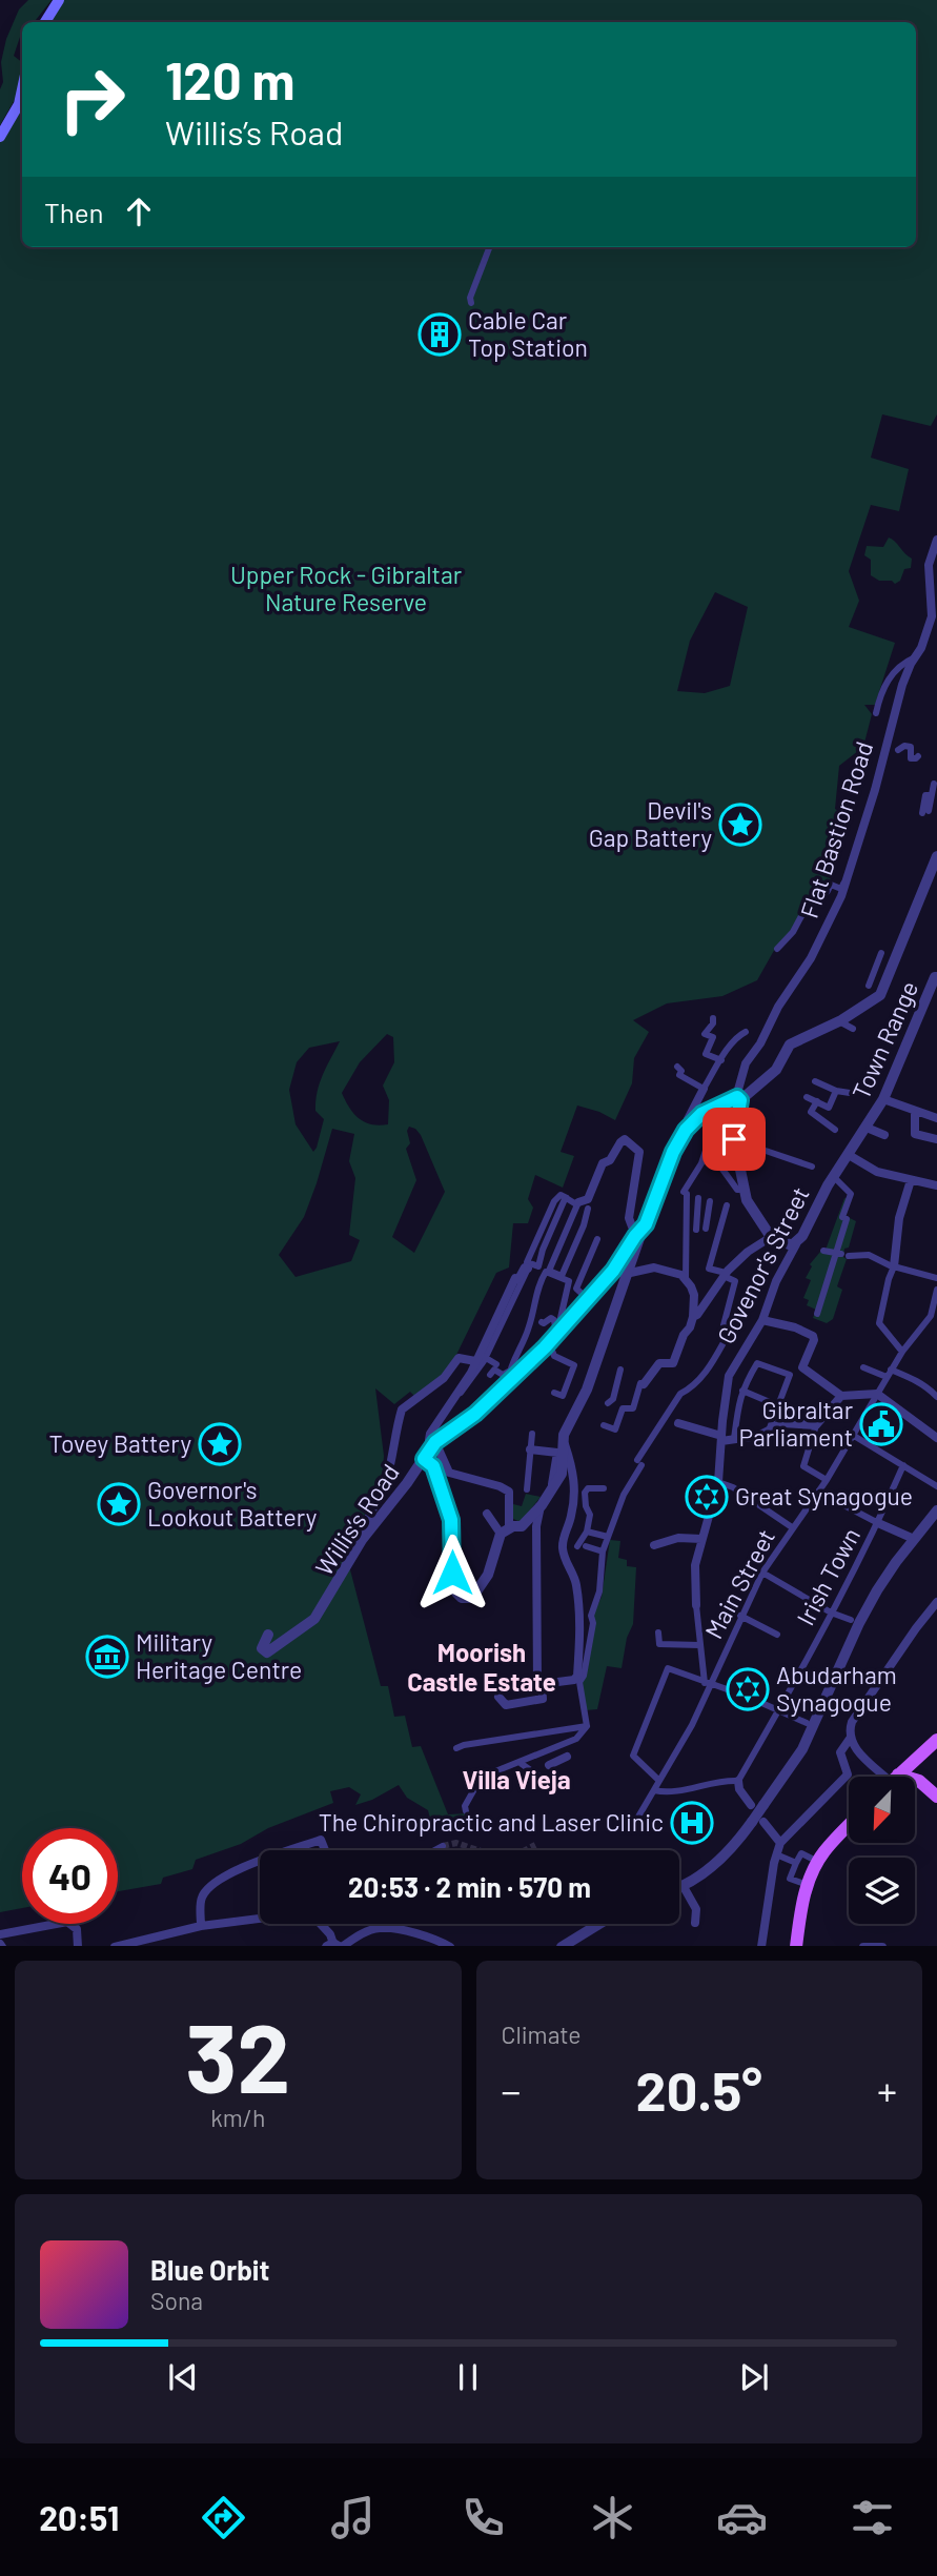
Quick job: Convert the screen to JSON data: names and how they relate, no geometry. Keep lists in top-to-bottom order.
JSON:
{
  "streets": {
    "street": [
      "Flat Bastion Road",
      "Town Range",
      "Govenor's Street",
      "Willis’s Road",
      "Irish Town",
      "Main Street"
    ]
  },
  "crossings": [
    ["Town Range", "Govenor's Street"]
  ],
  "districts": ["Moorish Castle Estate", "Villa Vieja"],
  "parks": ["Upper Rock - Gibraltar Nature Reserve"],
  "places": {
    "building": ["Cable Car Top Station"],
    "place": ["Devil's Gap Battery", "Tovey Battery", "Governor's Lookout Battery"],
    "public building": ["Gibraltar Parliament"],
    "synagogue": ["Great Synagogue", "Abudarham Synagogue"],
    "museum": ["Military Heritage Centre"],
    "hospital": ["The Chiropractic and Laser Clinic"]
  },
  "north": "bottom left",
  "page": {
    "turn": ["120 m", "Willis’s Road"],
    "then": "Then",
    "limit": "40",
    "trip": "20:53 · 2 min · 570 m",
    "tile": [
      ["32", "km/h"],
      "Climate"
    ],
    "heat": ["−", "20.5°", "+"],
    "song": ["Blue Orbit", "Sona"],
    "tabs": "20:51"
  }
}
